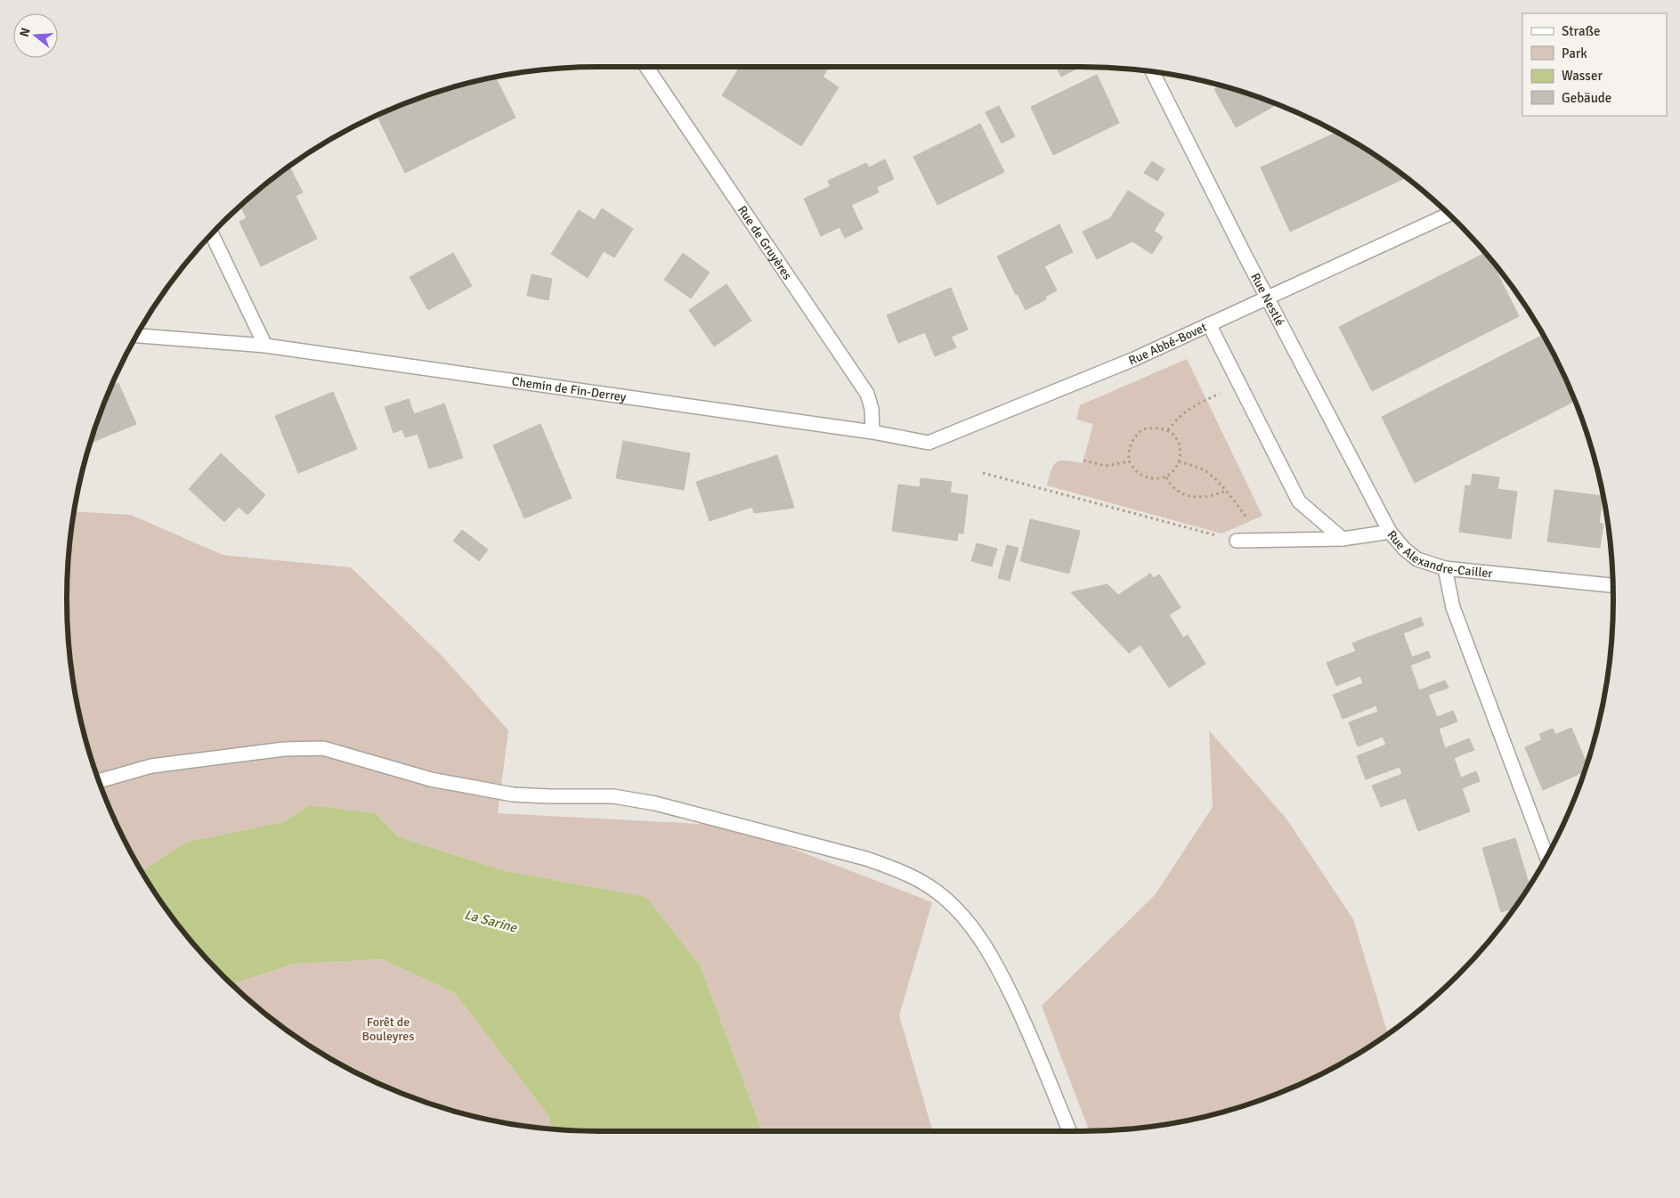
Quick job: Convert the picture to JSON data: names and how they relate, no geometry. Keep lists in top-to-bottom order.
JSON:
{
  "streets": {
    "street": [
      "Rue de Gruyères",
      "Rue Nestlé",
      "Rue Abbé-Bovet",
      "Chemin de Fin-Derrey",
      "Rue Alexandre-Cailler"
    ]
  },
  "crossings": [
    ["Rue de Gruyères", "Rue Abbé-Bovet"],
    ["Rue de Gruyères", "Chemin de Fin-Derrey"],
    ["Rue Nestlé", "Rue Abbé-Bovet"],
    ["Rue Nestlé", "Rue Alexandre-Cailler"],
    ["Rue Abbé-Bovet", "Chemin de Fin-Derrey"]
  ],
  "water": ["La Sarine"],
  "parks": ["Forêt de Bouleyres"],
  "legend": [
    "Straße",
    "Park",
    "Wasser",
    "Gebäude"
  ],
  "north": "left"
}
